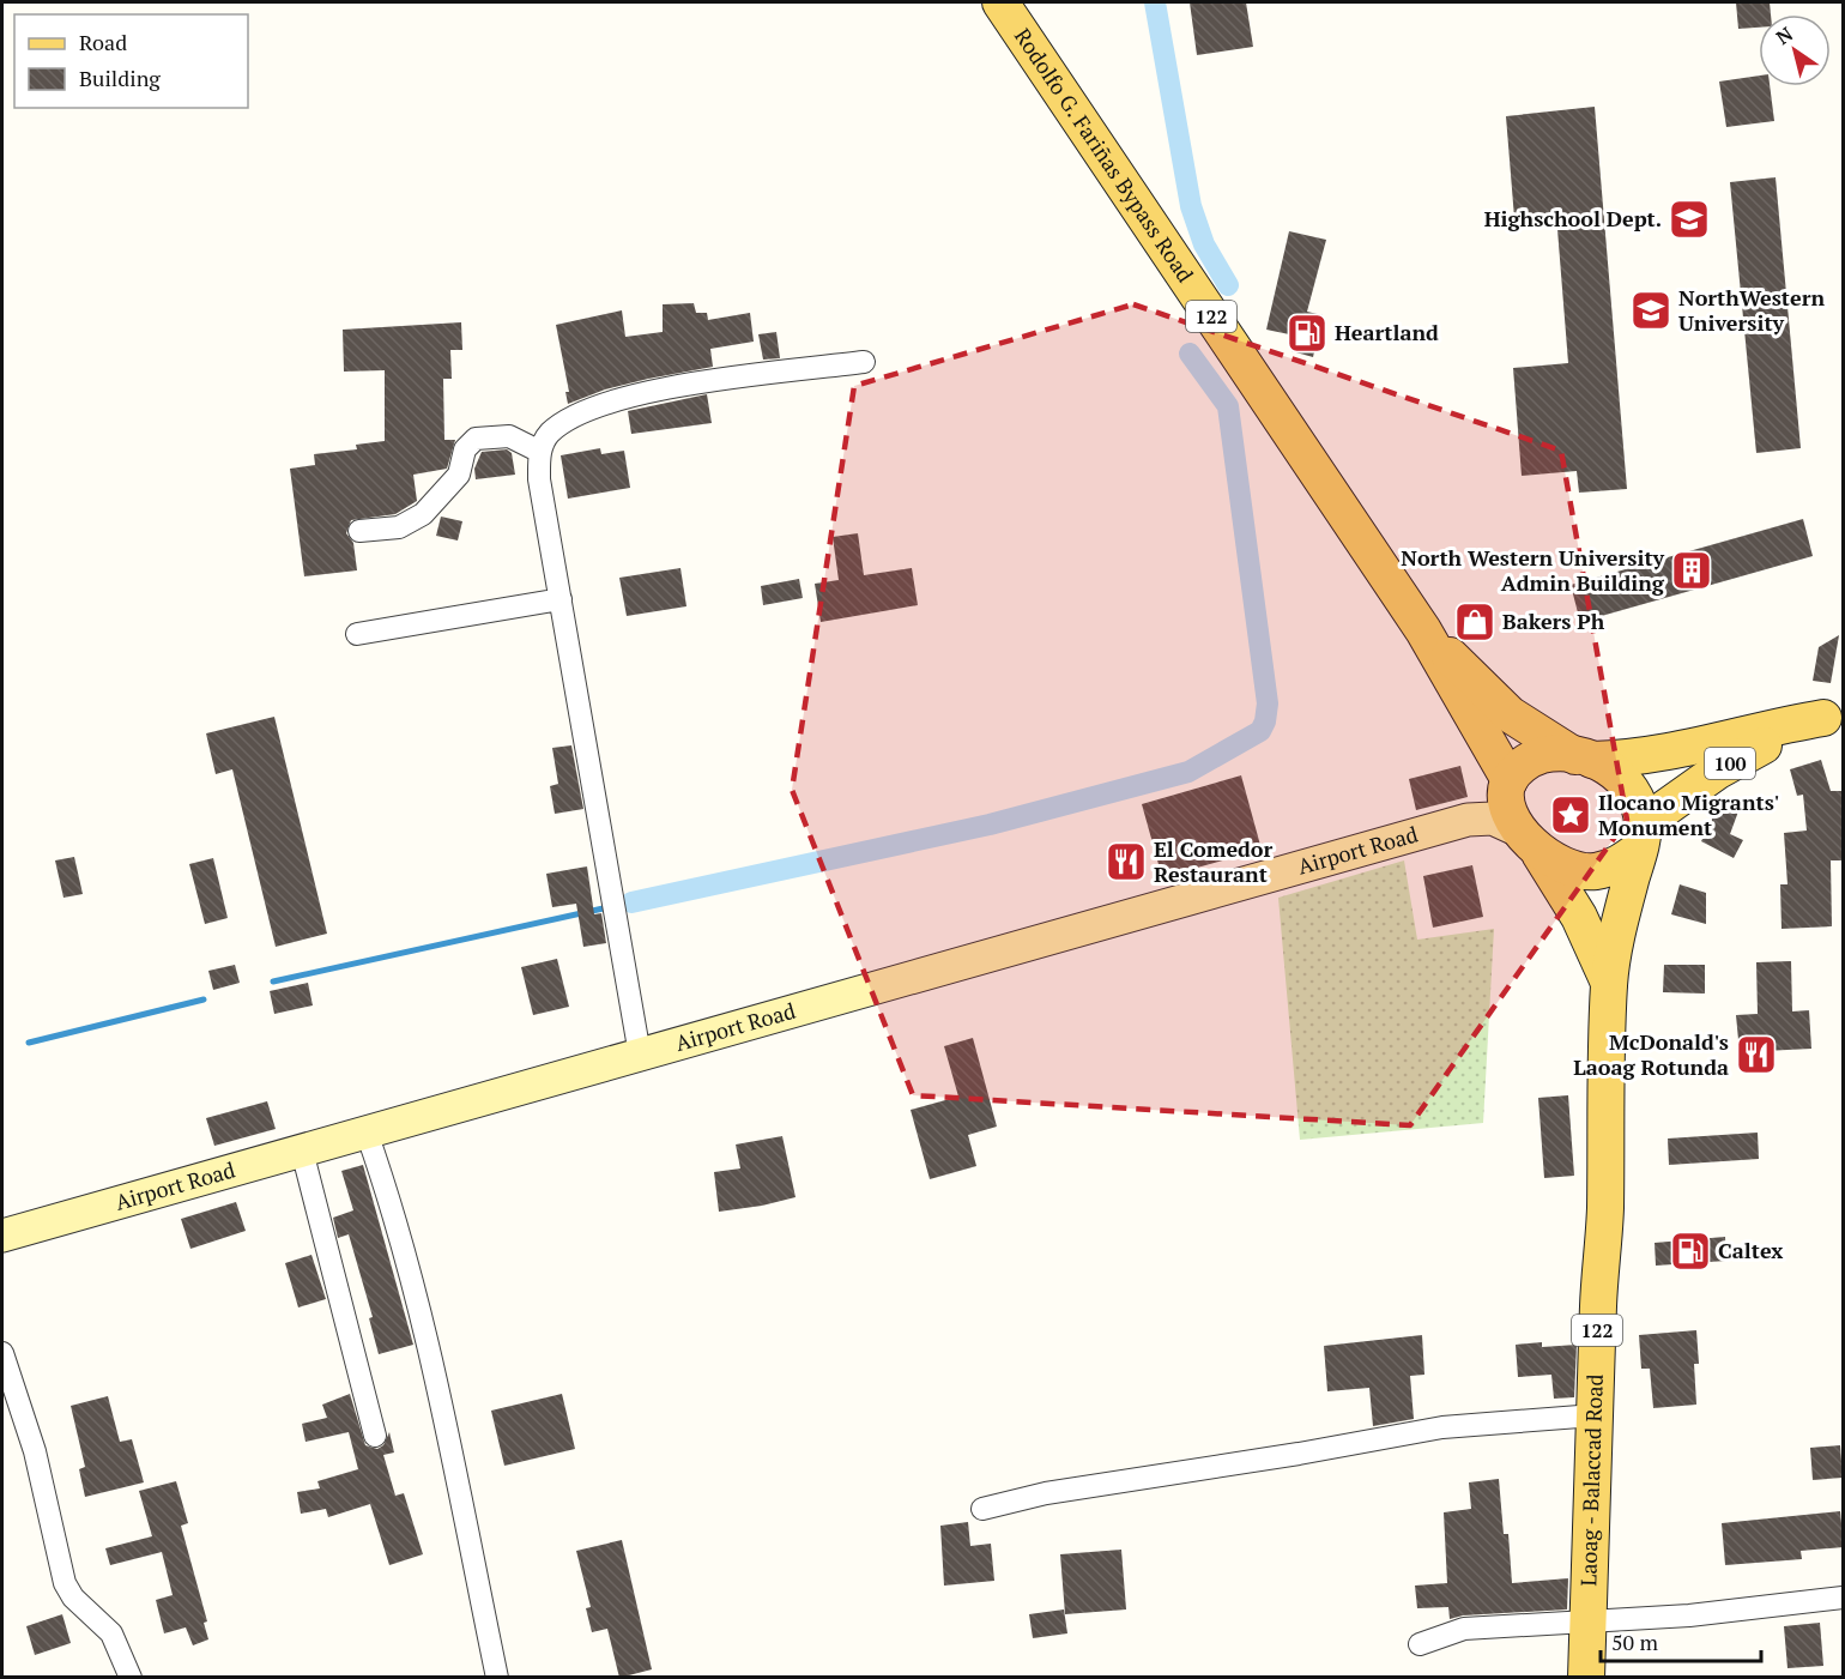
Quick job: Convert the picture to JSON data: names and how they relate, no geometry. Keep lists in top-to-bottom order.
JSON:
{
  "streets": {
    "main road": [
      "Rodolfo G. Fariñas Bypass Road",
      "122",
      "100",
      "Airport Road",
      "Laoag - Balaccad Road"
    ]
  },
  "crossings": [
    ["Rodolfo G. Fariñas Bypass Road", "100"],
    ["Rodolfo G. Fariñas Bypass Road", "Laoag - Balaccad Road"],
    ["100", "Airport Road"],
    ["100", "Laoag - Balaccad Road"]
  ],
  "places": {
    "school or university": ["Highschool Dept.", "NorthWestern University"],
    "fuel station": ["Heartland", "Caltex"],
    "building": ["North Western University Admin Building"],
    "shop": ["Bakers Ph"],
    "place": ["Ilocano Migrants' Monument"],
    "restaurant": ["El Comedor Restaurant", "McDonald's Laoag Rotunda"]
  },
  "legend": ["Road", "Building"],
  "scale_bar": "50 m",
  "north": "top left"
}
